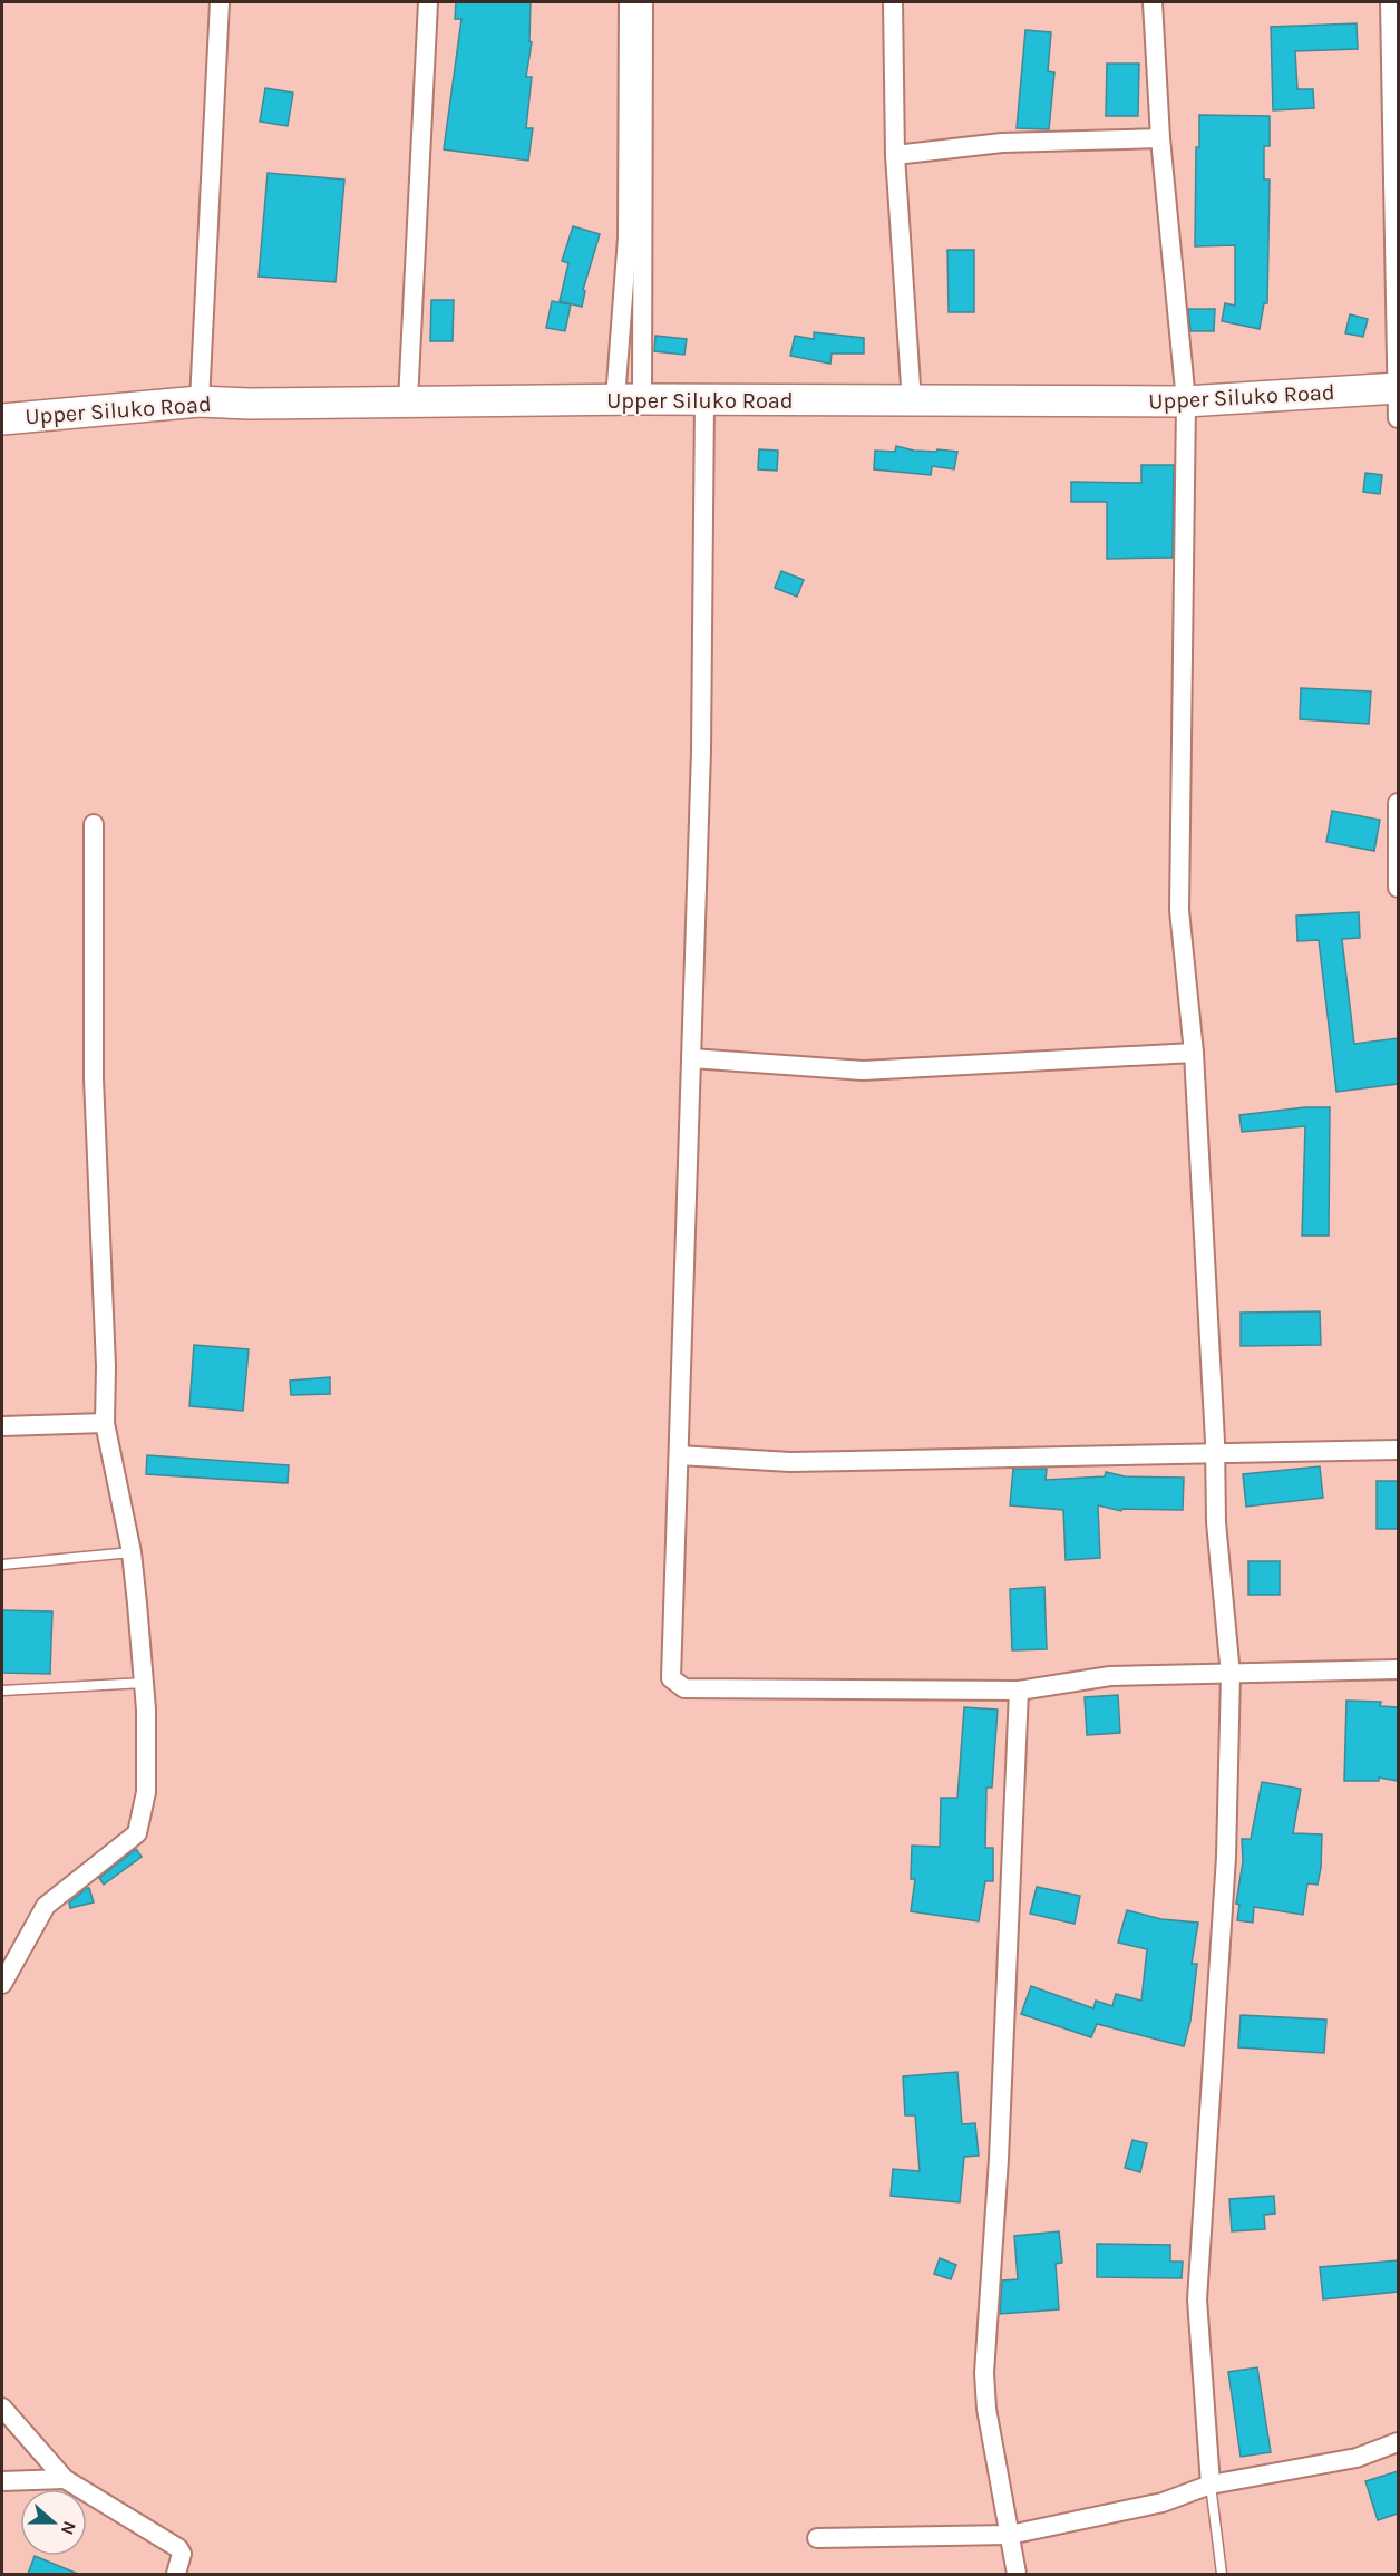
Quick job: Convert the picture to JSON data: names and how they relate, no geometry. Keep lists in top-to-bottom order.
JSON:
{
  "streets": {
    "main road": ["Upper Siluko Road"]
  },
  "north": "right"
}
